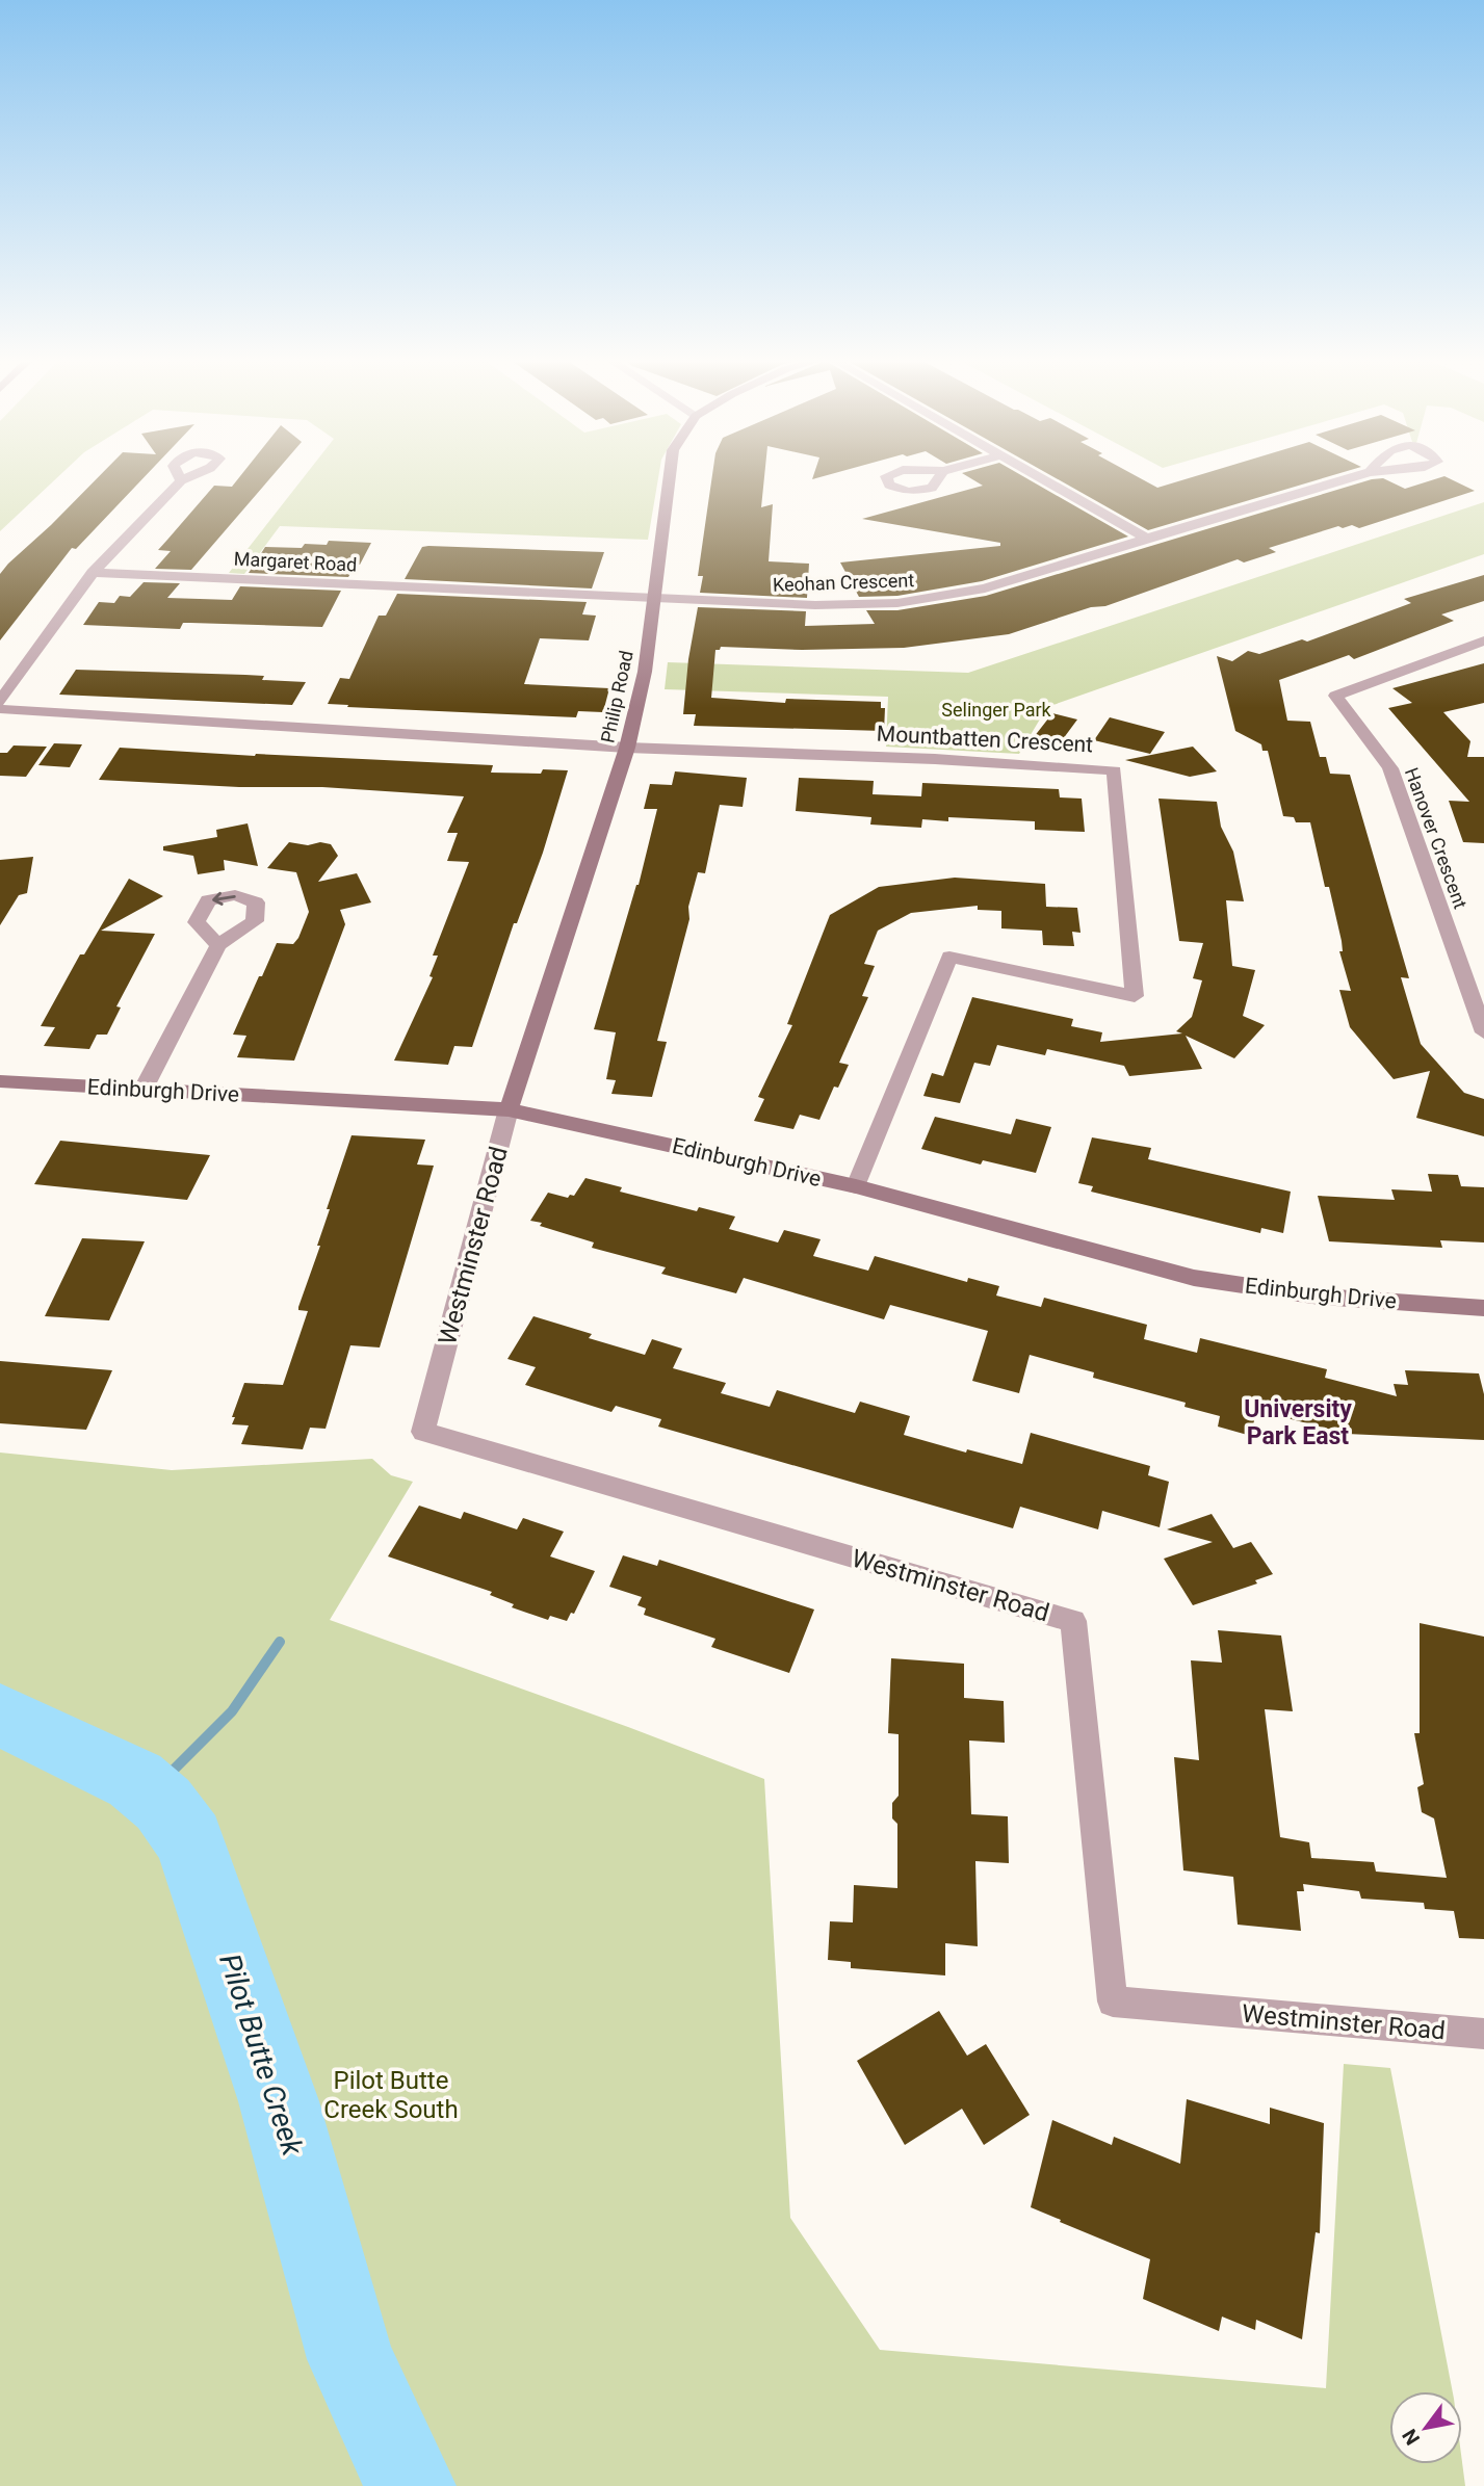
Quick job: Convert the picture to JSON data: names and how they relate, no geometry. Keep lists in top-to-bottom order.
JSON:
{
  "streets": {
    "street": [
      "Margaret Road",
      "Keohan Crescent",
      "Philip Road",
      "Mountbatten Crescent",
      "Hanover Crescent",
      "Edinburgh Drive",
      "Westminster Road"
    ]
  },
  "crossings": [
    ["Margaret Road", "Keohan Crescent"],
    ["Margaret Road", "Philip Road"],
    ["Keohan Crescent", "Philip Road"],
    ["Philip Road", "Mountbatten Crescent"],
    ["Philip Road", "Edinburgh Drive"],
    ["Philip Road", "Westminster Road"],
    ["Mountbatten Crescent", "Edinburgh Drive"],
    ["Edinburgh Drive", "Westminster Road"]
  ],
  "districts": ["University Park East"],
  "water": ["Pilot Butte Creek"],
  "parks": ["Selinger Park", "Pilot Butte Creek South"],
  "north": "bottom left"
}
